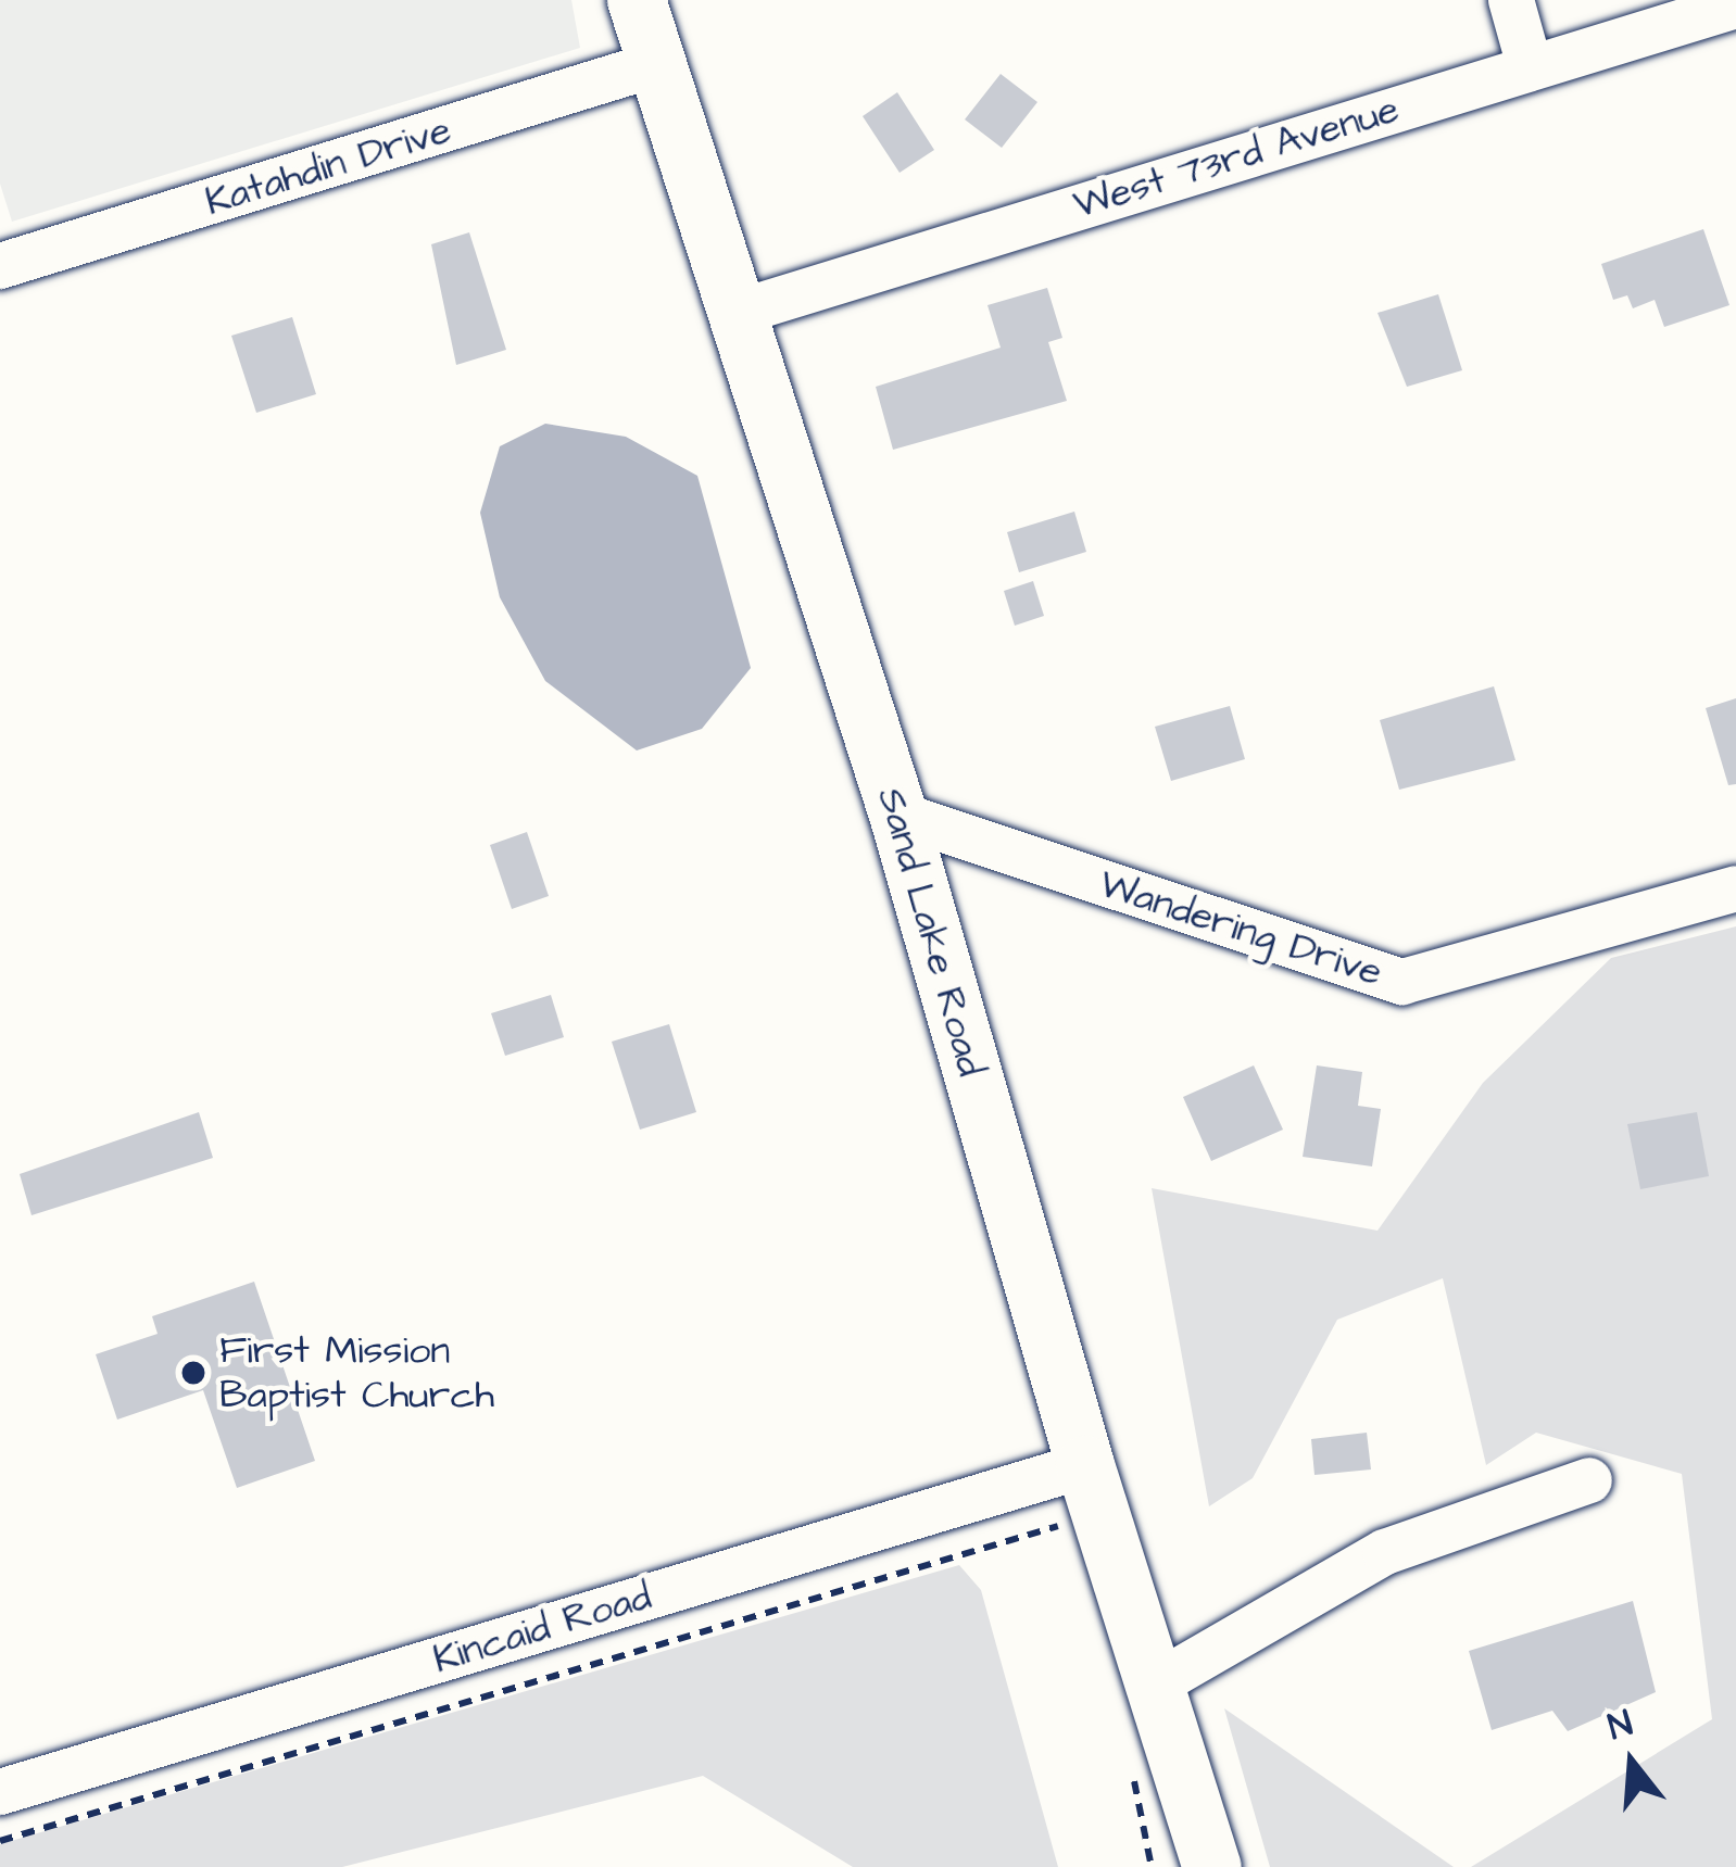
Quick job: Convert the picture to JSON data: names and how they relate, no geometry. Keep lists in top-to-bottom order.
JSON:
{
  "streets": {
    "main road": ["Sand Lake Road"],
    "street": [
      "West 73rd Avenue",
      "Katahdin Drive",
      "Wandering Drive",
      "Kincaid Road"
    ]
  },
  "crossings": [
    ["West 73rd Avenue", "Sand Lake Road"],
    ["Katahdin Drive", "Sand Lake Road"],
    ["Wandering Drive", "Sand Lake Road"],
    ["Sand Lake Road", "Kincaid Road"]
  ],
  "places": ["First Mission Baptist Church"],
  "north": "top"
}
